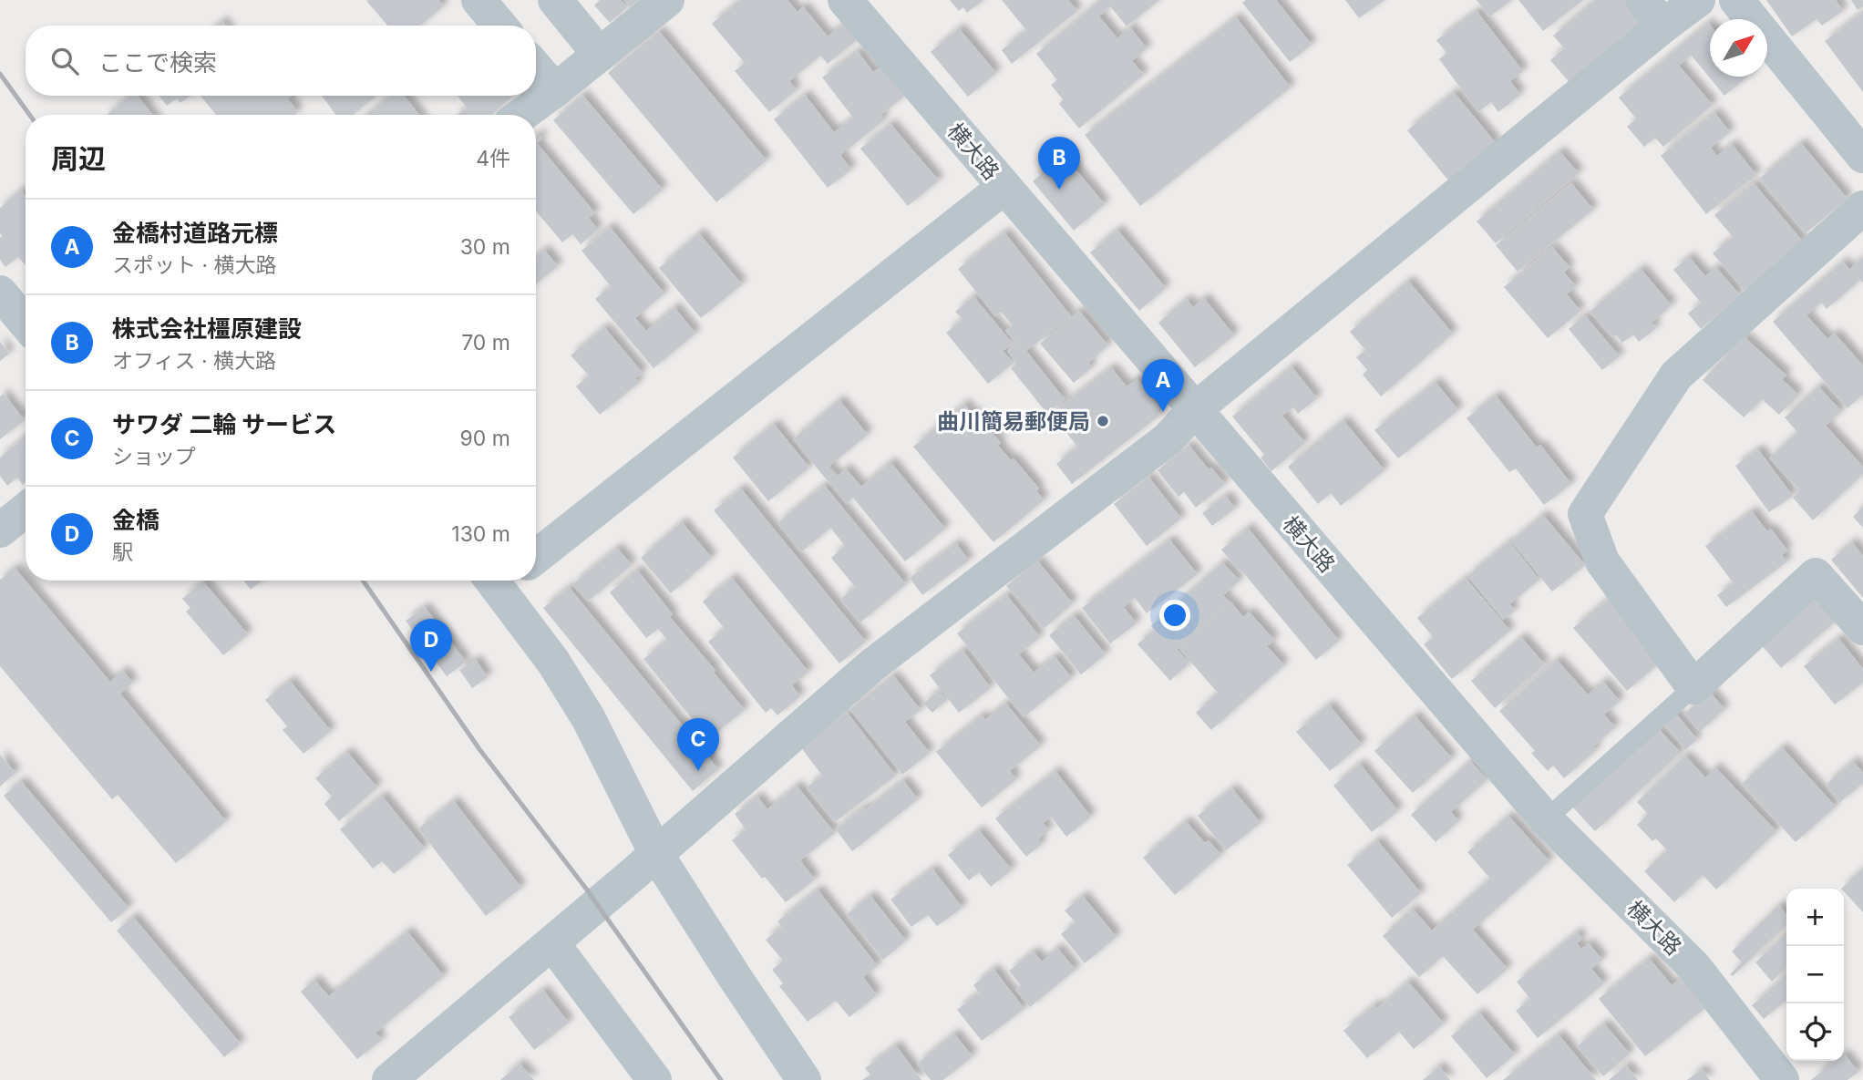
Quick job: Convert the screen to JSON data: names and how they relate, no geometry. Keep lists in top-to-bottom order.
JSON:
{
  "streets": {
    "street": ["横大路"]
  },
  "places": ["曲川簡易郵便局"],
  "north": "top right",
  "page": {
    "search": "ここで検索",
    "heading": ["周辺", "4件"],
    "pins": [
      "B",
      "A",
      "D",
      "C"
    ],
    "list": [
      {
        "mark": "A",
        "name": "金橋村道路元標",
        "note": "スポット · 横大路",
        "value": "30 m"
      },
      {
        "mark": "B",
        "name": "株式会社橿原建設",
        "note": "オフィス · 横大路",
        "value": "70 m"
      },
      {
        "mark": "C",
        "name": "サワダ 二輪 サービス",
        "note": "ショップ",
        "value": "90 m"
      },
      {
        "mark": "D",
        "name": "金橋",
        "note": "駅",
        "value": "130 m"
      }
    ],
    "map_buttons": ["+", "−"]
  }
}
